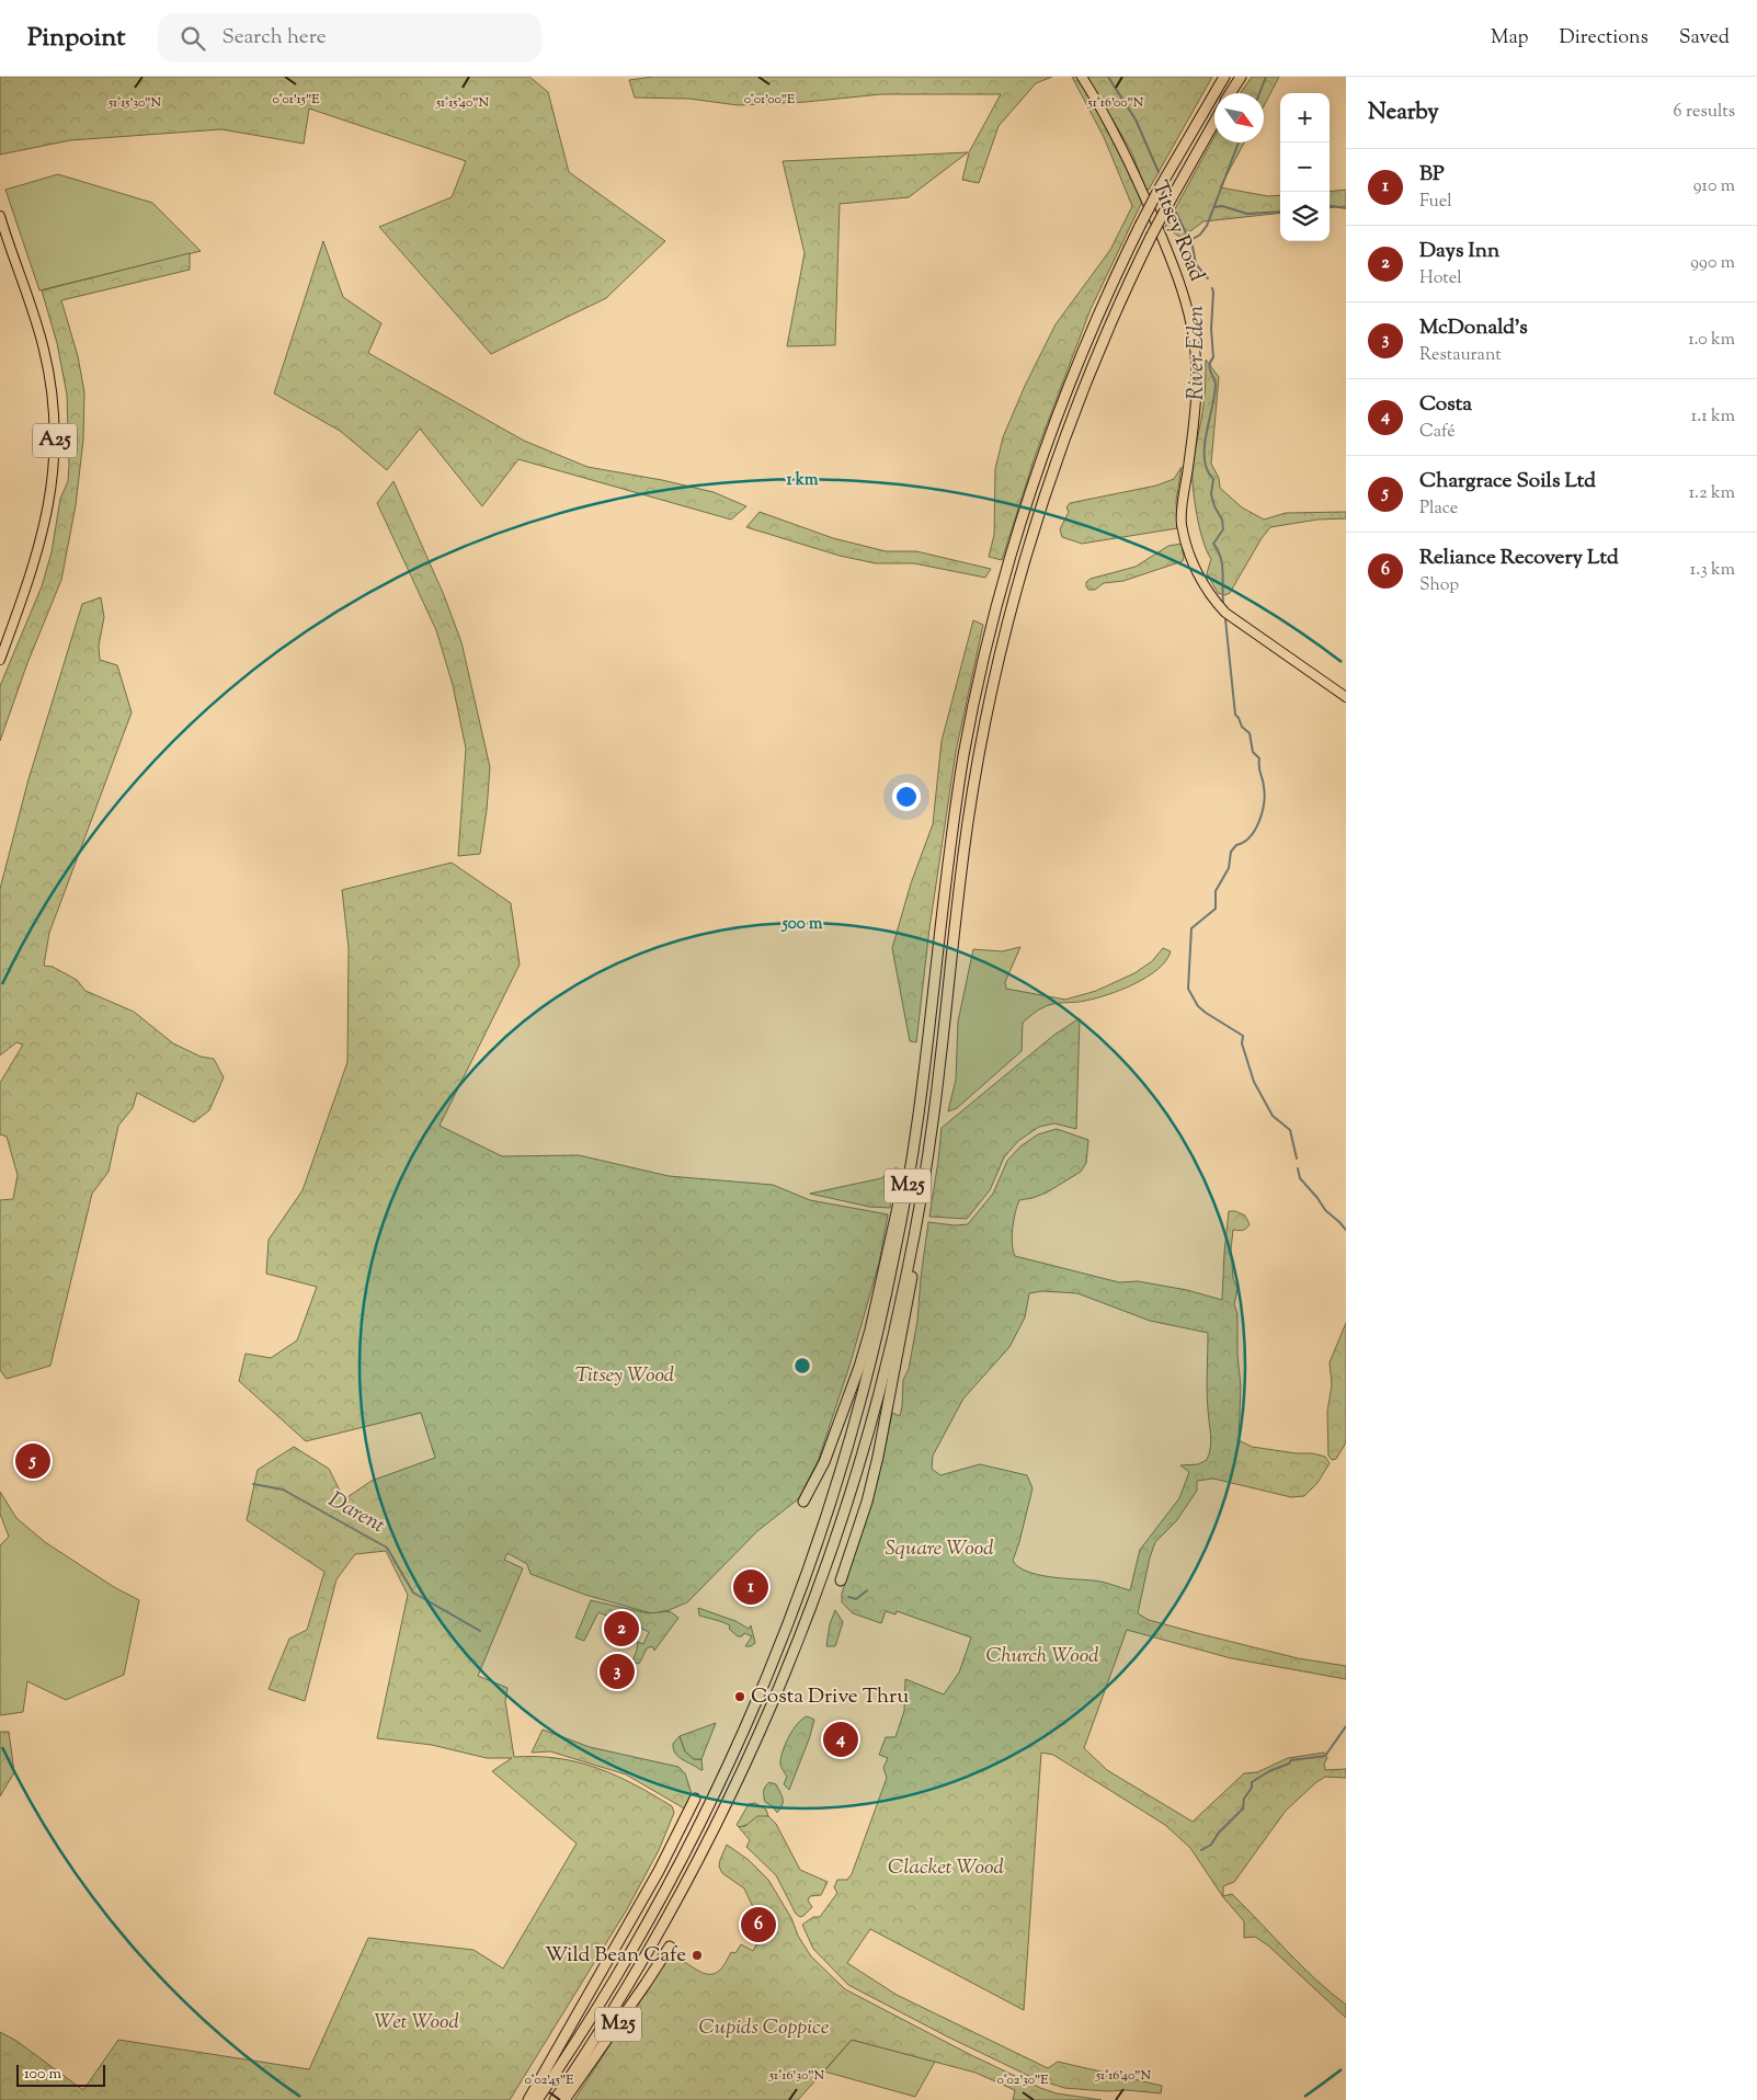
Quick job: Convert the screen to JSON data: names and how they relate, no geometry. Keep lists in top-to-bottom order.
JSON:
{
  "streets": {
    "highway": ["M25"],
    "main road": ["Titsey Road", "A25"]
  },
  "water": ["River Eden", "Darent"],
  "parks": [
    "Titsey Wood",
    "Square Wood",
    "Church Wood",
    "Clacket Wood",
    "Wet Wood",
    "Cupids Coppice"
  ],
  "places": ["Costa Drive Thru", "Wild Bean Cafe"],
  "scale_bar": "100 m",
  "north": "bottom right",
  "page": {
    "header": "Pinpoint",
    "search": "Search here",
    "nav": ["Map", "Directions", "Saved"],
    "heading": ["Nearby", "6 results"],
    "map_buttons": ["+", "−"],
    "list": [
      {
        "mark": "1",
        "name": "BP",
        "note": "Fuel",
        "value": "910 m"
      },
      {
        "mark": "2",
        "name": "Days Inn",
        "note": "Hotel",
        "value": "990 m"
      },
      {
        "mark": "3",
        "name": "McDonald's",
        "note": "Restaurant",
        "value": "1.0 km"
      },
      {
        "mark": "4",
        "name": "Costa",
        "note": "Café",
        "value": "1.1 km"
      },
      {
        "mark": "5",
        "name": "Chargrace Soils Ltd",
        "note": "Place",
        "value": "1.2 km"
      },
      {
        "mark": "6",
        "name": "Reliance Recovery Ltd",
        "note": "Shop",
        "value": "1.3 km"
      }
    ],
    "pins": [
      "5",
      "1",
      "2",
      "3",
      "4",
      "6"
    ],
    "scale": "100 m"
  },
  "coordinates": [
    "0°01'15\"E",
    "0°01'00\"E",
    "51°15'30\"N",
    "51°15'40\"N",
    "51°16'00\"N",
    "51°16'30\"N",
    "51°16'40\"N",
    "0°02'45\"E",
    "0°02'30\"E"
  ],
  "rings": ["1 km", "500 m"]
}
